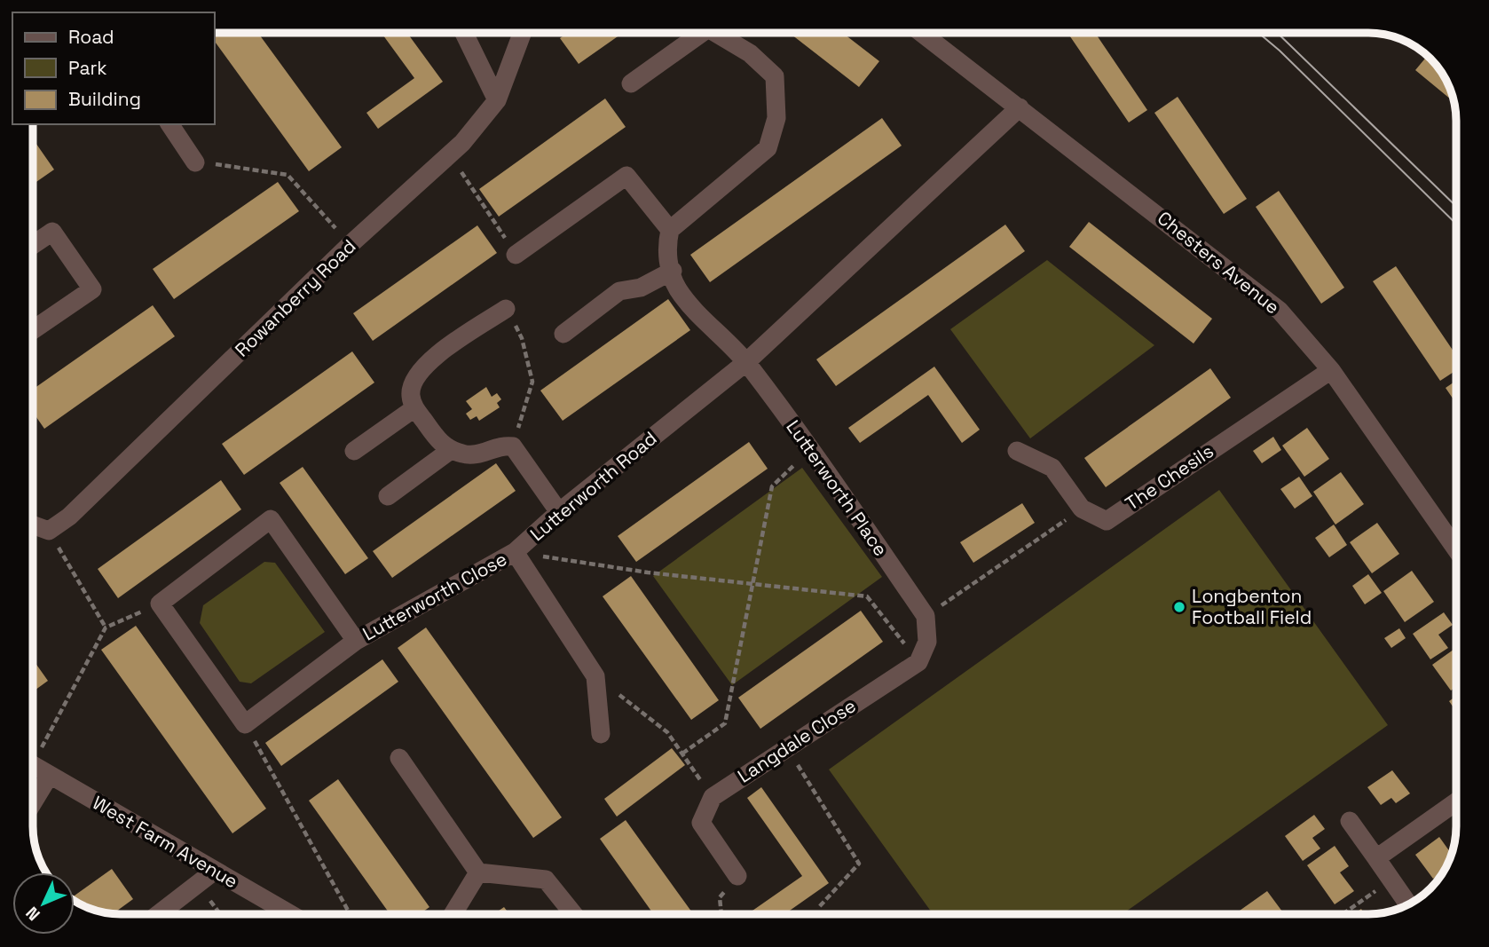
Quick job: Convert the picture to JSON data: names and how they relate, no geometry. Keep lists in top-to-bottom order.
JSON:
{
  "streets": {
    "street": [
      "Chesters Avenue",
      "Rowanberry Road",
      "The Chesils",
      "Lutterworth Road",
      "Lutterworth Place",
      "Lutterworth Close",
      "Langdale Close",
      "West Farm Avenue"
    ]
  },
  "crossings": [
    ["Chesters Avenue", "The Chesils"],
    ["Chesters Avenue", "Lutterworth Road"],
    ["Lutterworth Road", "Lutterworth Place"],
    ["Lutterworth Road", "Lutterworth Close"]
  ],
  "places": ["Longbenton Football Field"],
  "legend": ["Road", "Park", "Building"],
  "north": "bottom left"
}
